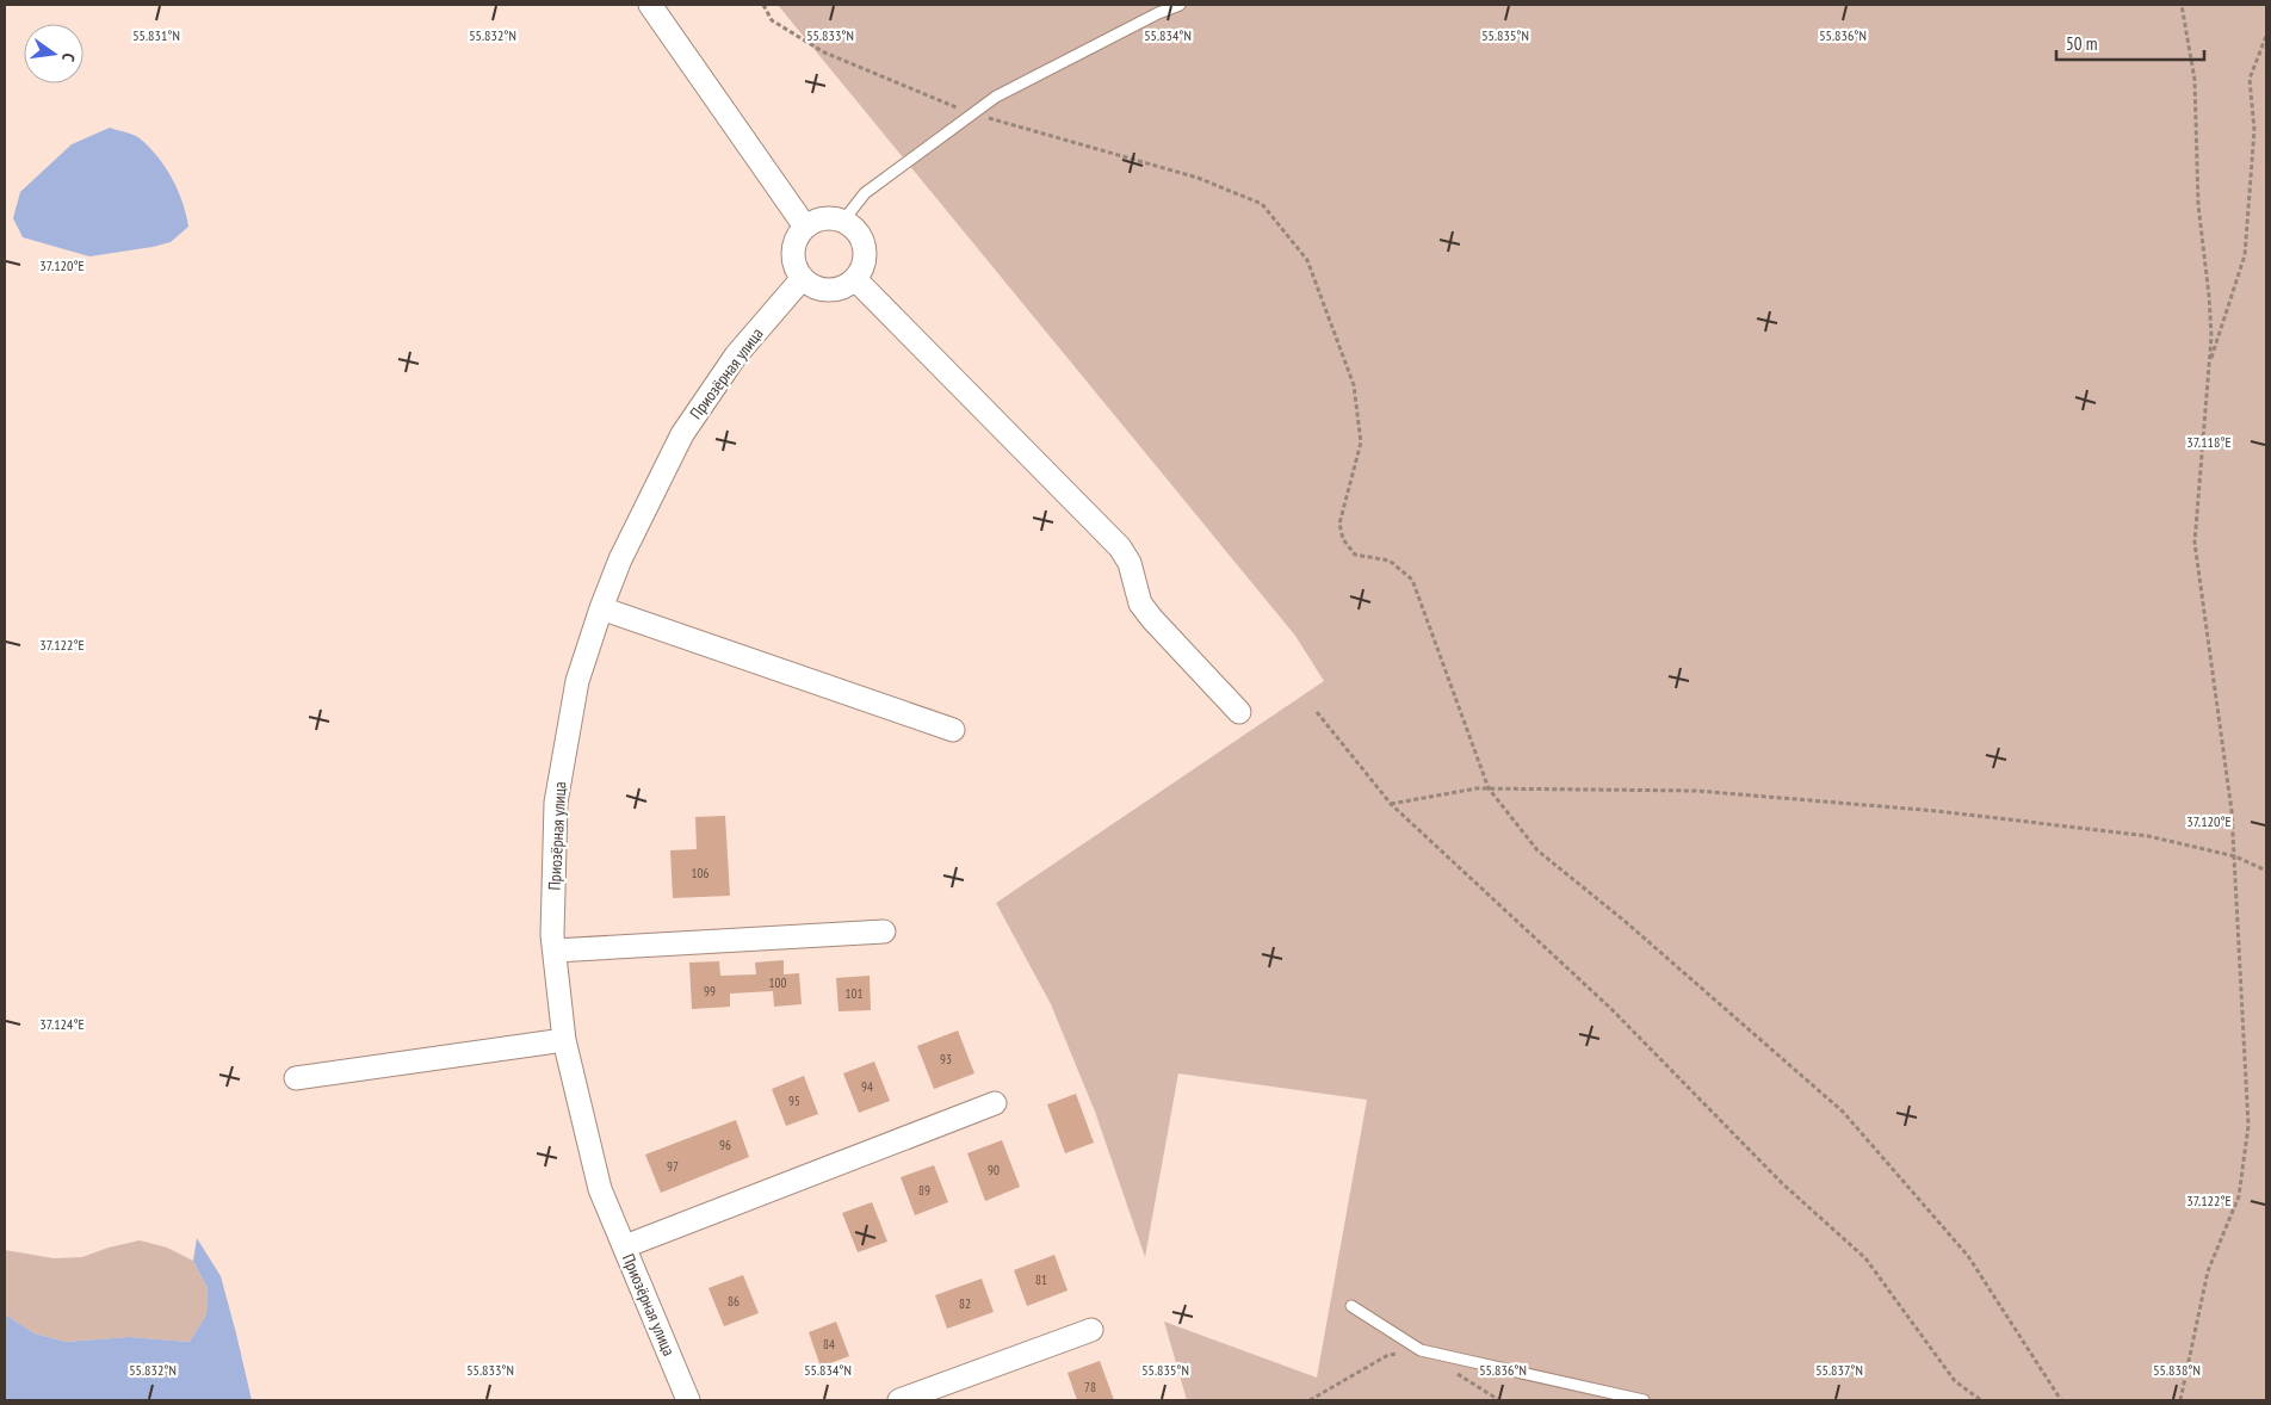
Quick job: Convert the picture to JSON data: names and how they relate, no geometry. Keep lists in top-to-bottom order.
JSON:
{
  "streets": {
    "street": ["Приозёрная улица"]
  },
  "house_numbers": [
    "106",
    "100",
    "99",
    "101",
    "93",
    "94",
    "95",
    "96",
    "97",
    "90",
    "89",
    "81",
    "86",
    "82",
    "84",
    "78"
  ],
  "scale_bar": "50 m",
  "north": "right",
  "coordinates": [
    "55.831°N",
    "55.832°N",
    "55.833°N",
    "55.834°N",
    "55.835°N",
    "55.836°N",
    "37.120°E",
    "37.118°E",
    "37.122°E",
    "37.124°E",
    "55.837°N",
    "55.838°N"
  ]
}
